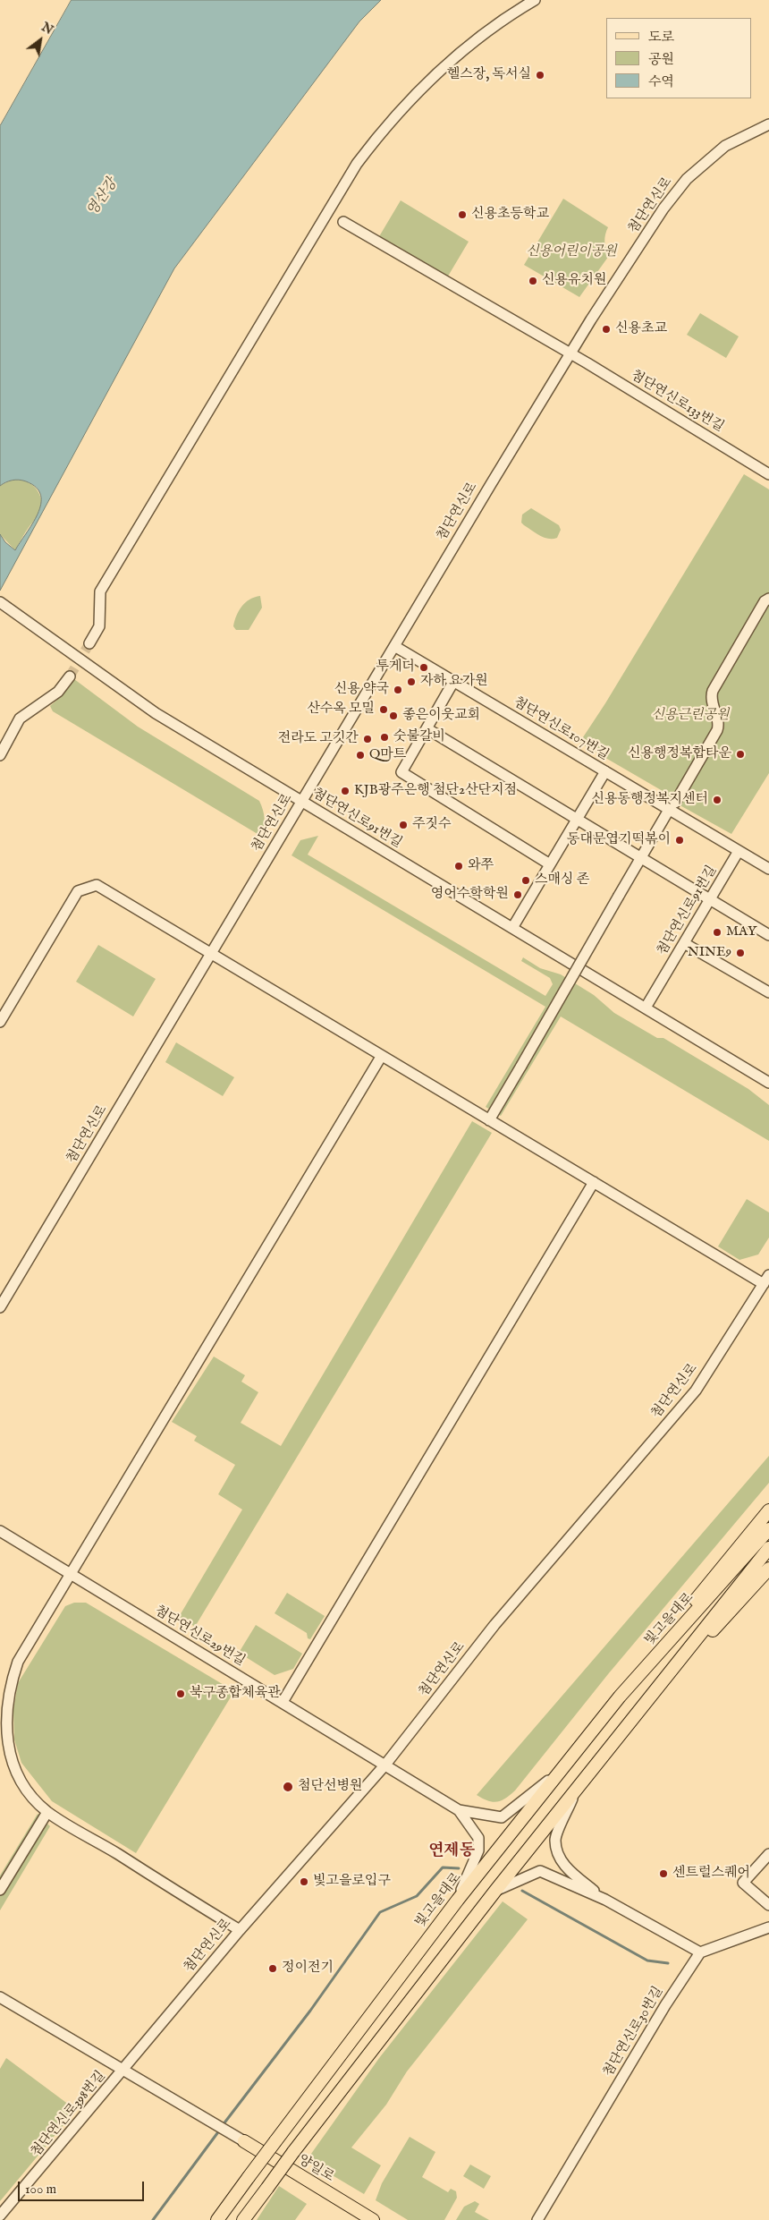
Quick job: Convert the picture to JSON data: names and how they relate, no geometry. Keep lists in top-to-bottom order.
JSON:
{
  "streets": {
    "main road": ["빛고을대로", "양일로"],
    "street": [
      "첨단연신로",
      "첨단연신로133번길",
      "첨단연신로107번길",
      "첨단연신로91번길",
      "첨단연신로29번길",
      "첨단연신로30번길",
      "첨단연신로398번길"
    ]
  },
  "crossings": [
    ["첨단연신로", "첨단연신로133번길"],
    ["첨단연신로", "첨단연신로107번길"],
    ["첨단연신로", "첨단연신로91번길"],
    ["첨단연신로", "첨단연신로29번길"],
    ["첨단연신로", "첨단연신로398번길"],
    ["첨단연신로107번길", "첨단연신로91번길"]
  ],
  "districts": ["연제동"],
  "water": ["영산강"],
  "parks": ["신용어린이공원", "신용근린공원"],
  "places": [
    "헬스장, 독서실",
    "신용초등학교",
    "신용유치원",
    "신용초교",
    "투게더",
    "자하 요가원",
    "신용 약국",
    "산수옥 모밀",
    "좋은이웃교회",
    "숫불갈비",
    "전라도 고깃간",
    "신용행정복합타운",
    "Q마트",
    "KJB광주은행 첨단2산단지점",
    "신용동행정복지센터",
    "주짓수",
    "동대문엽기떡볶이",
    "와쭈",
    "스매싱 존",
    "영어수학학원",
    "MAY",
    "NINE9",
    "북구종합체육관",
    "첨단선병원",
    "센트럴스퀘어",
    "빛고을로입구",
    "정이전기"
  ],
  "legend": ["도로", "공원", "수역"],
  "scale_bar": "100 m",
  "north": "top right"
}
